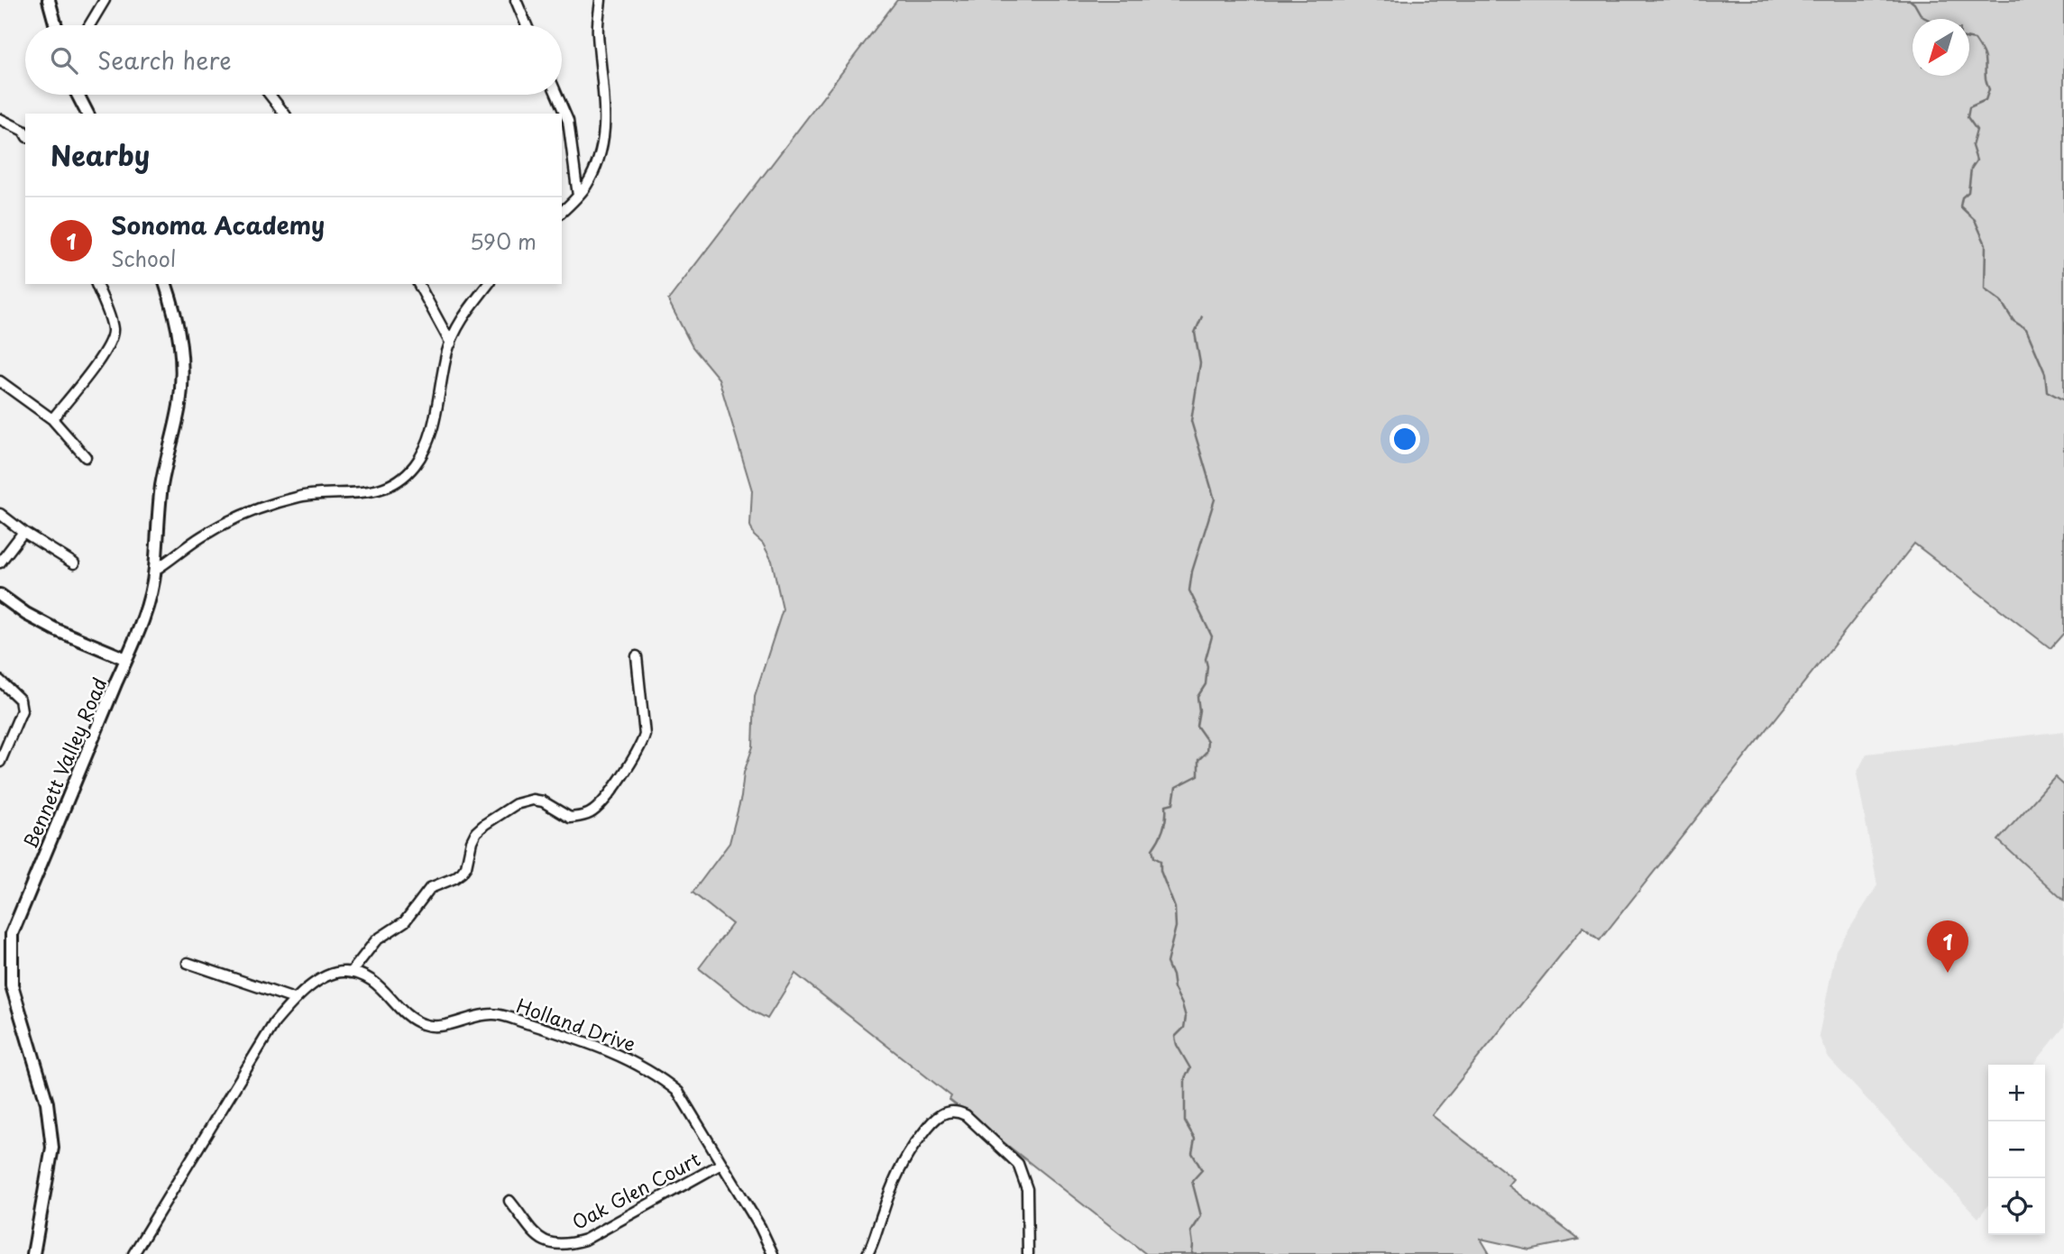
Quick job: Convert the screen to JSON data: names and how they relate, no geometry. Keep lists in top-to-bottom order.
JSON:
{
  "streets": {
    "street": ["Bennett Valley Road", "Holland Drive", "Oak Glen Court"]
  },
  "crossings": [
    ["Holland Drive", "Oak Glen Court"]
  ],
  "north": "bottom left",
  "page": {
    "search": "Search here",
    "heading": "Nearby",
    "list": [
      {
        "mark": "1",
        "name": "Sonoma Academy",
        "note": "School",
        "value": "590 m"
      }
    ],
    "pins": "1",
    "map_buttons": ["+", "−"]
  }
}
